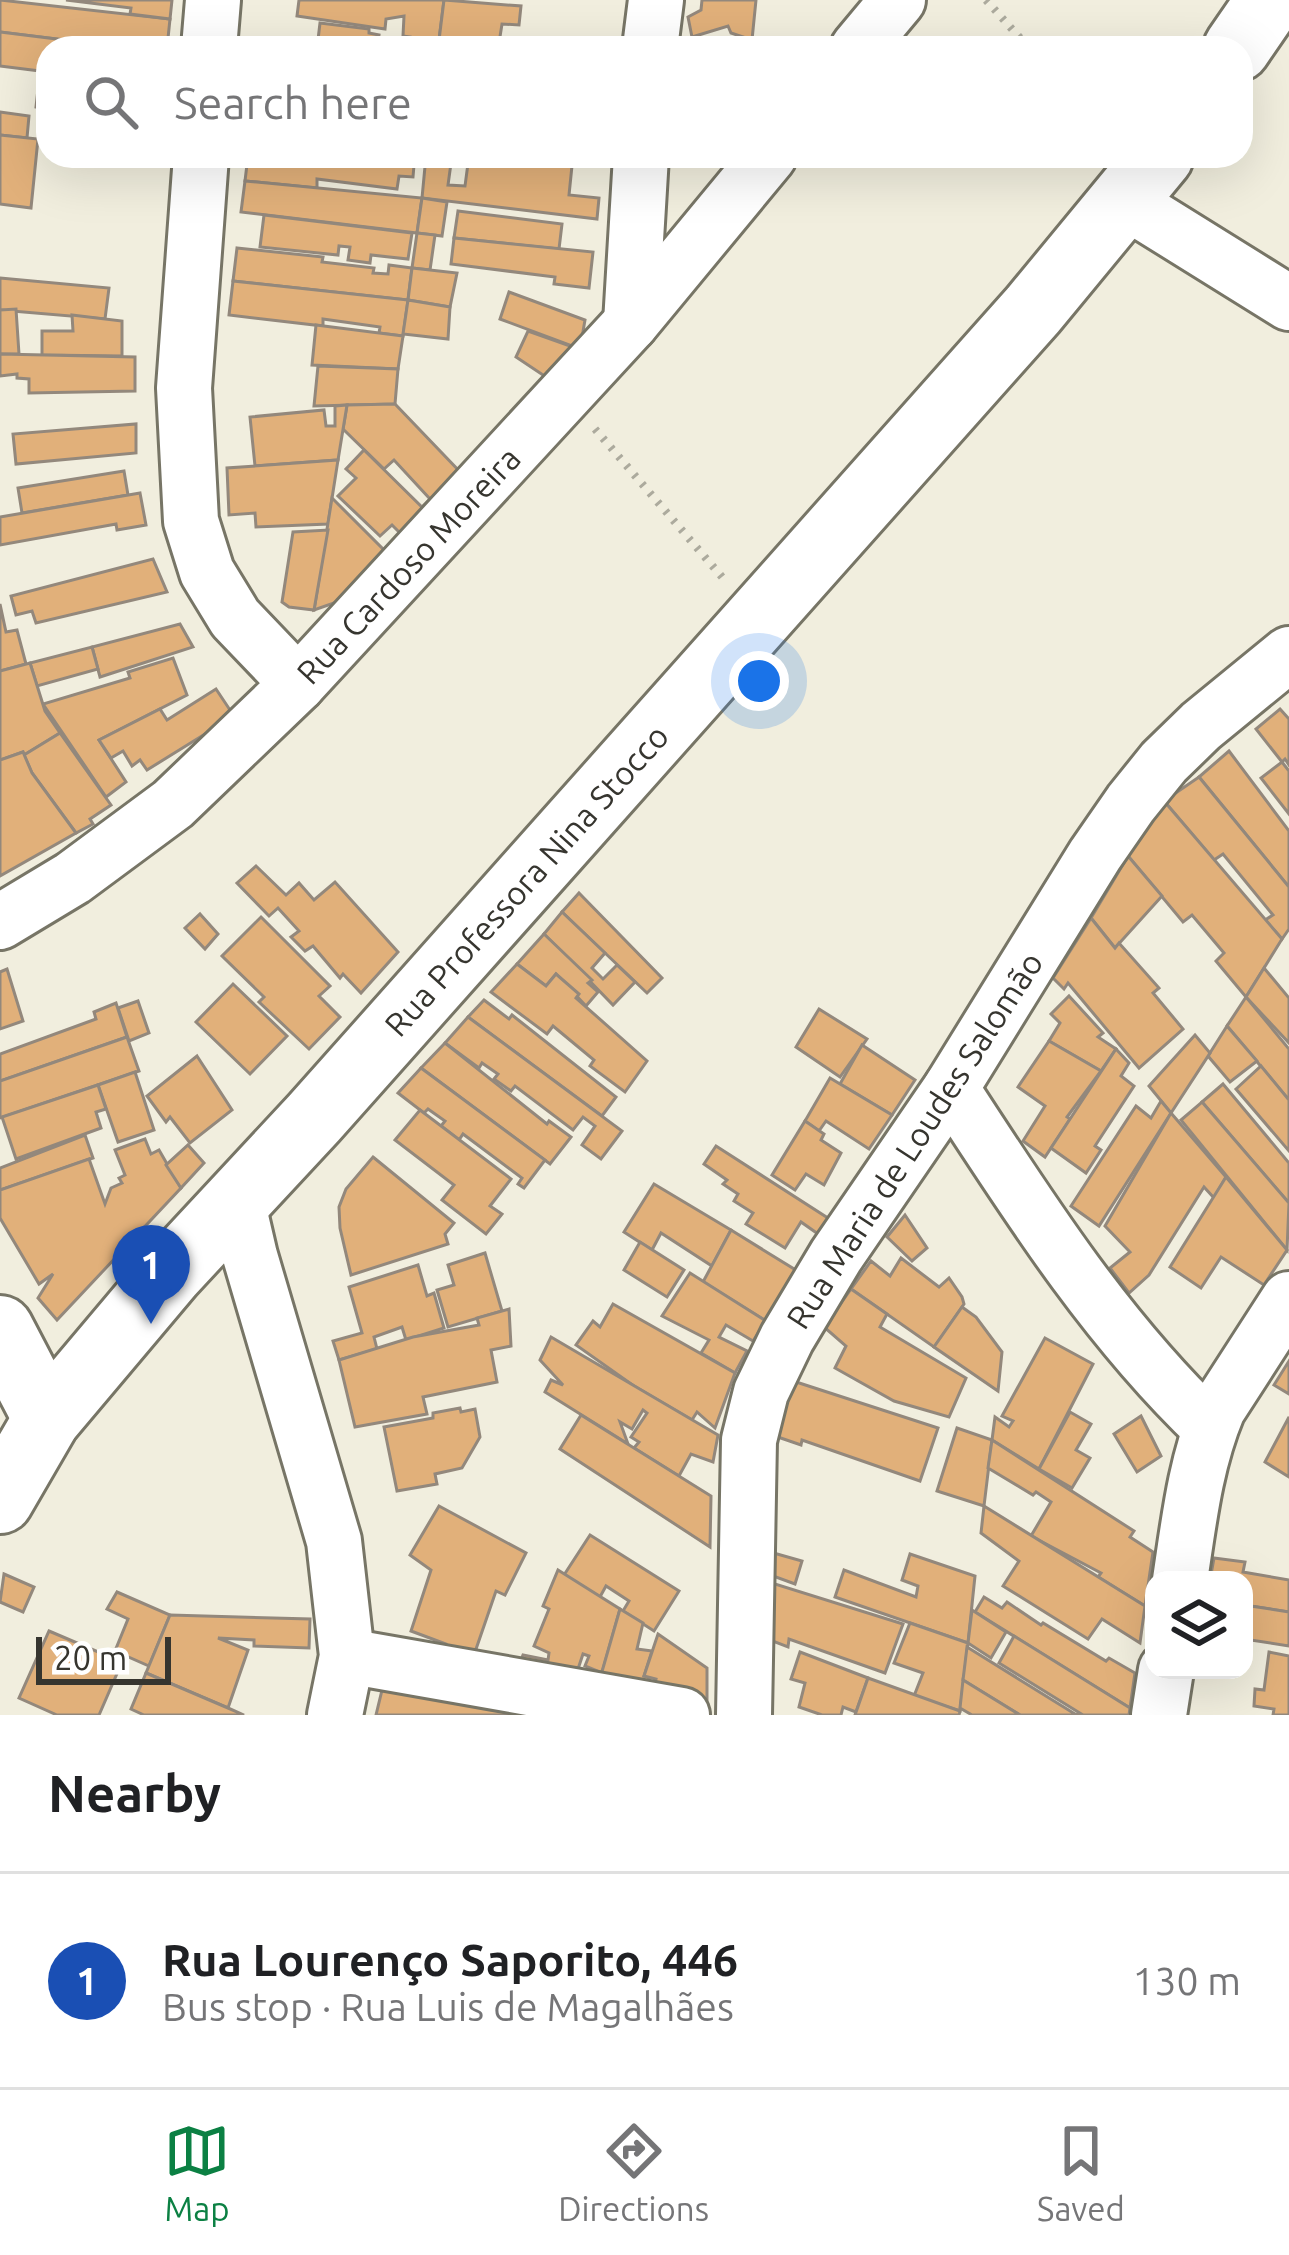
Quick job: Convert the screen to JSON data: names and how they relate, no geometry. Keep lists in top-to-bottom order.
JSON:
{
  "streets": {
    "street": ["Rua Cardoso Moreira", "Rua Professora Nina Stocco", "Rua Maria de Loudes Salomão"]
  },
  "scale_bar": "20 m",
  "page": {
    "search": "Search here",
    "pins": "1",
    "scale": "20 m",
    "heading": "Nearby",
    "list": [
      {
        "mark": "1",
        "name": "Rua Lourenço Saporito, 446",
        "note": "Bus stop · Rua Luis de Magalhães",
        "value": "130 m"
      }
    ],
    "nav": ["Map", "Directions", "Saved"]
  }
}
